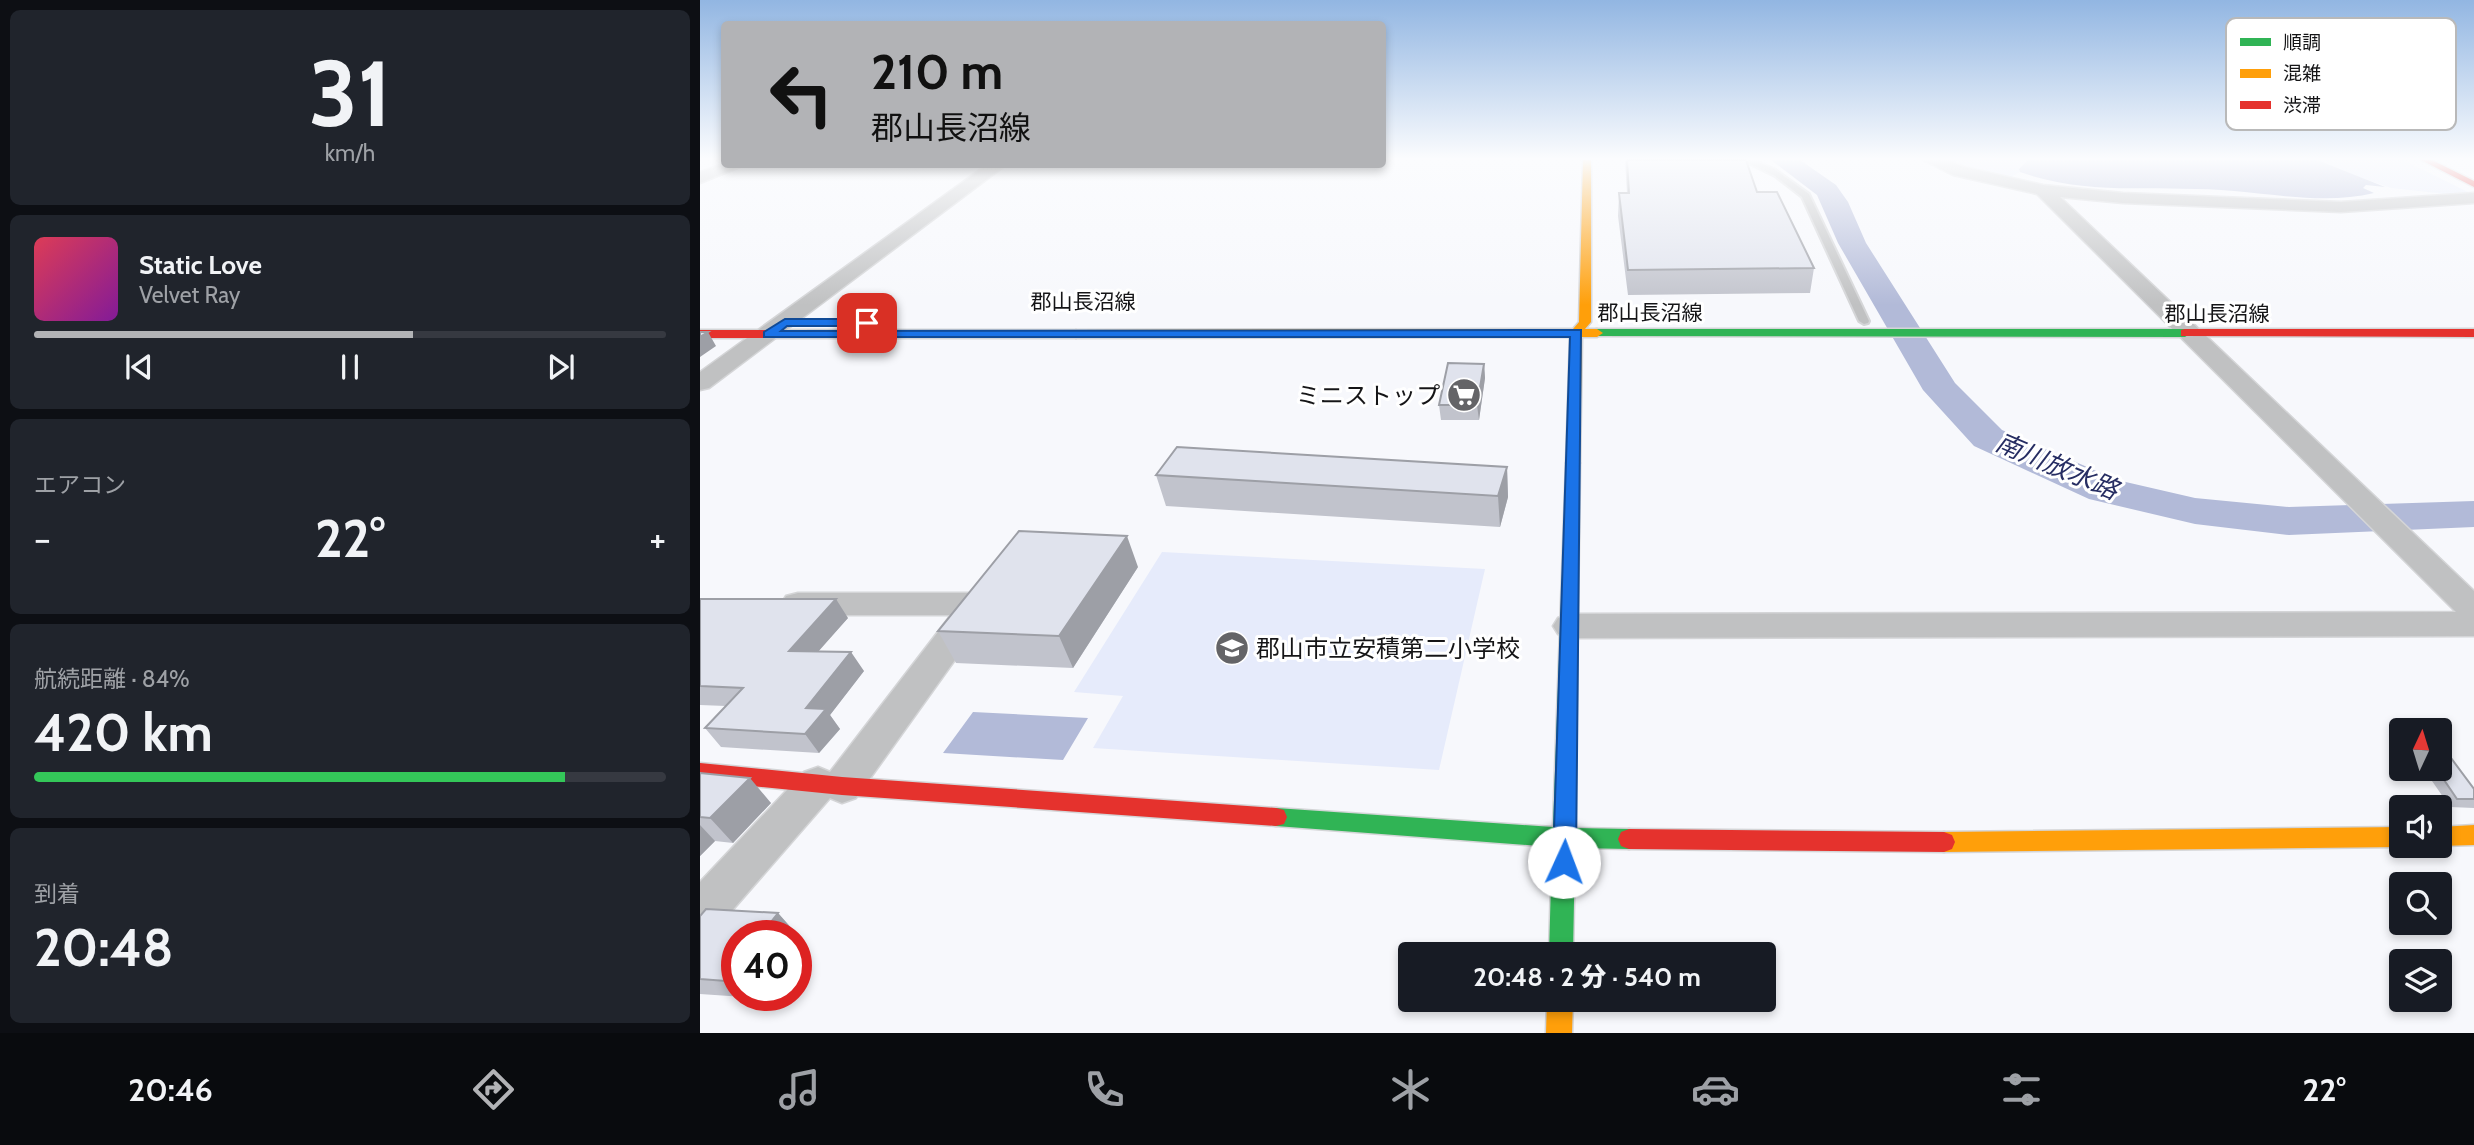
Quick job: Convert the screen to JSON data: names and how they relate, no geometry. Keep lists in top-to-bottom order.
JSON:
{
  "streets": {
    "main road": ["郡山長沼線"]
  },
  "water": ["南川放水路"],
  "places": {
    "supermarket": ["ミニストップ"],
    "school or university": ["郡山市立安積第二小学校"]
  },
  "legend": ["順調", "混雑", "渋滞"],
  "north": "top",
  "page": {
    "tile": [
      ["31", "km/h"],
      "エアコン",
      ["航続距離 · 84%", "420 km"],
      ["到着", "20:48"]
    ],
    "turn": ["210 m", "郡山長沼線"],
    "song": ["Static Love", "Velvet Ray"],
    "heat": ["−", "22°", "+"],
    "limit": "40",
    "trip": "20:48 · 2 分 · 540 m",
    "tabs": ["20:46", "22°"]
  }
}
